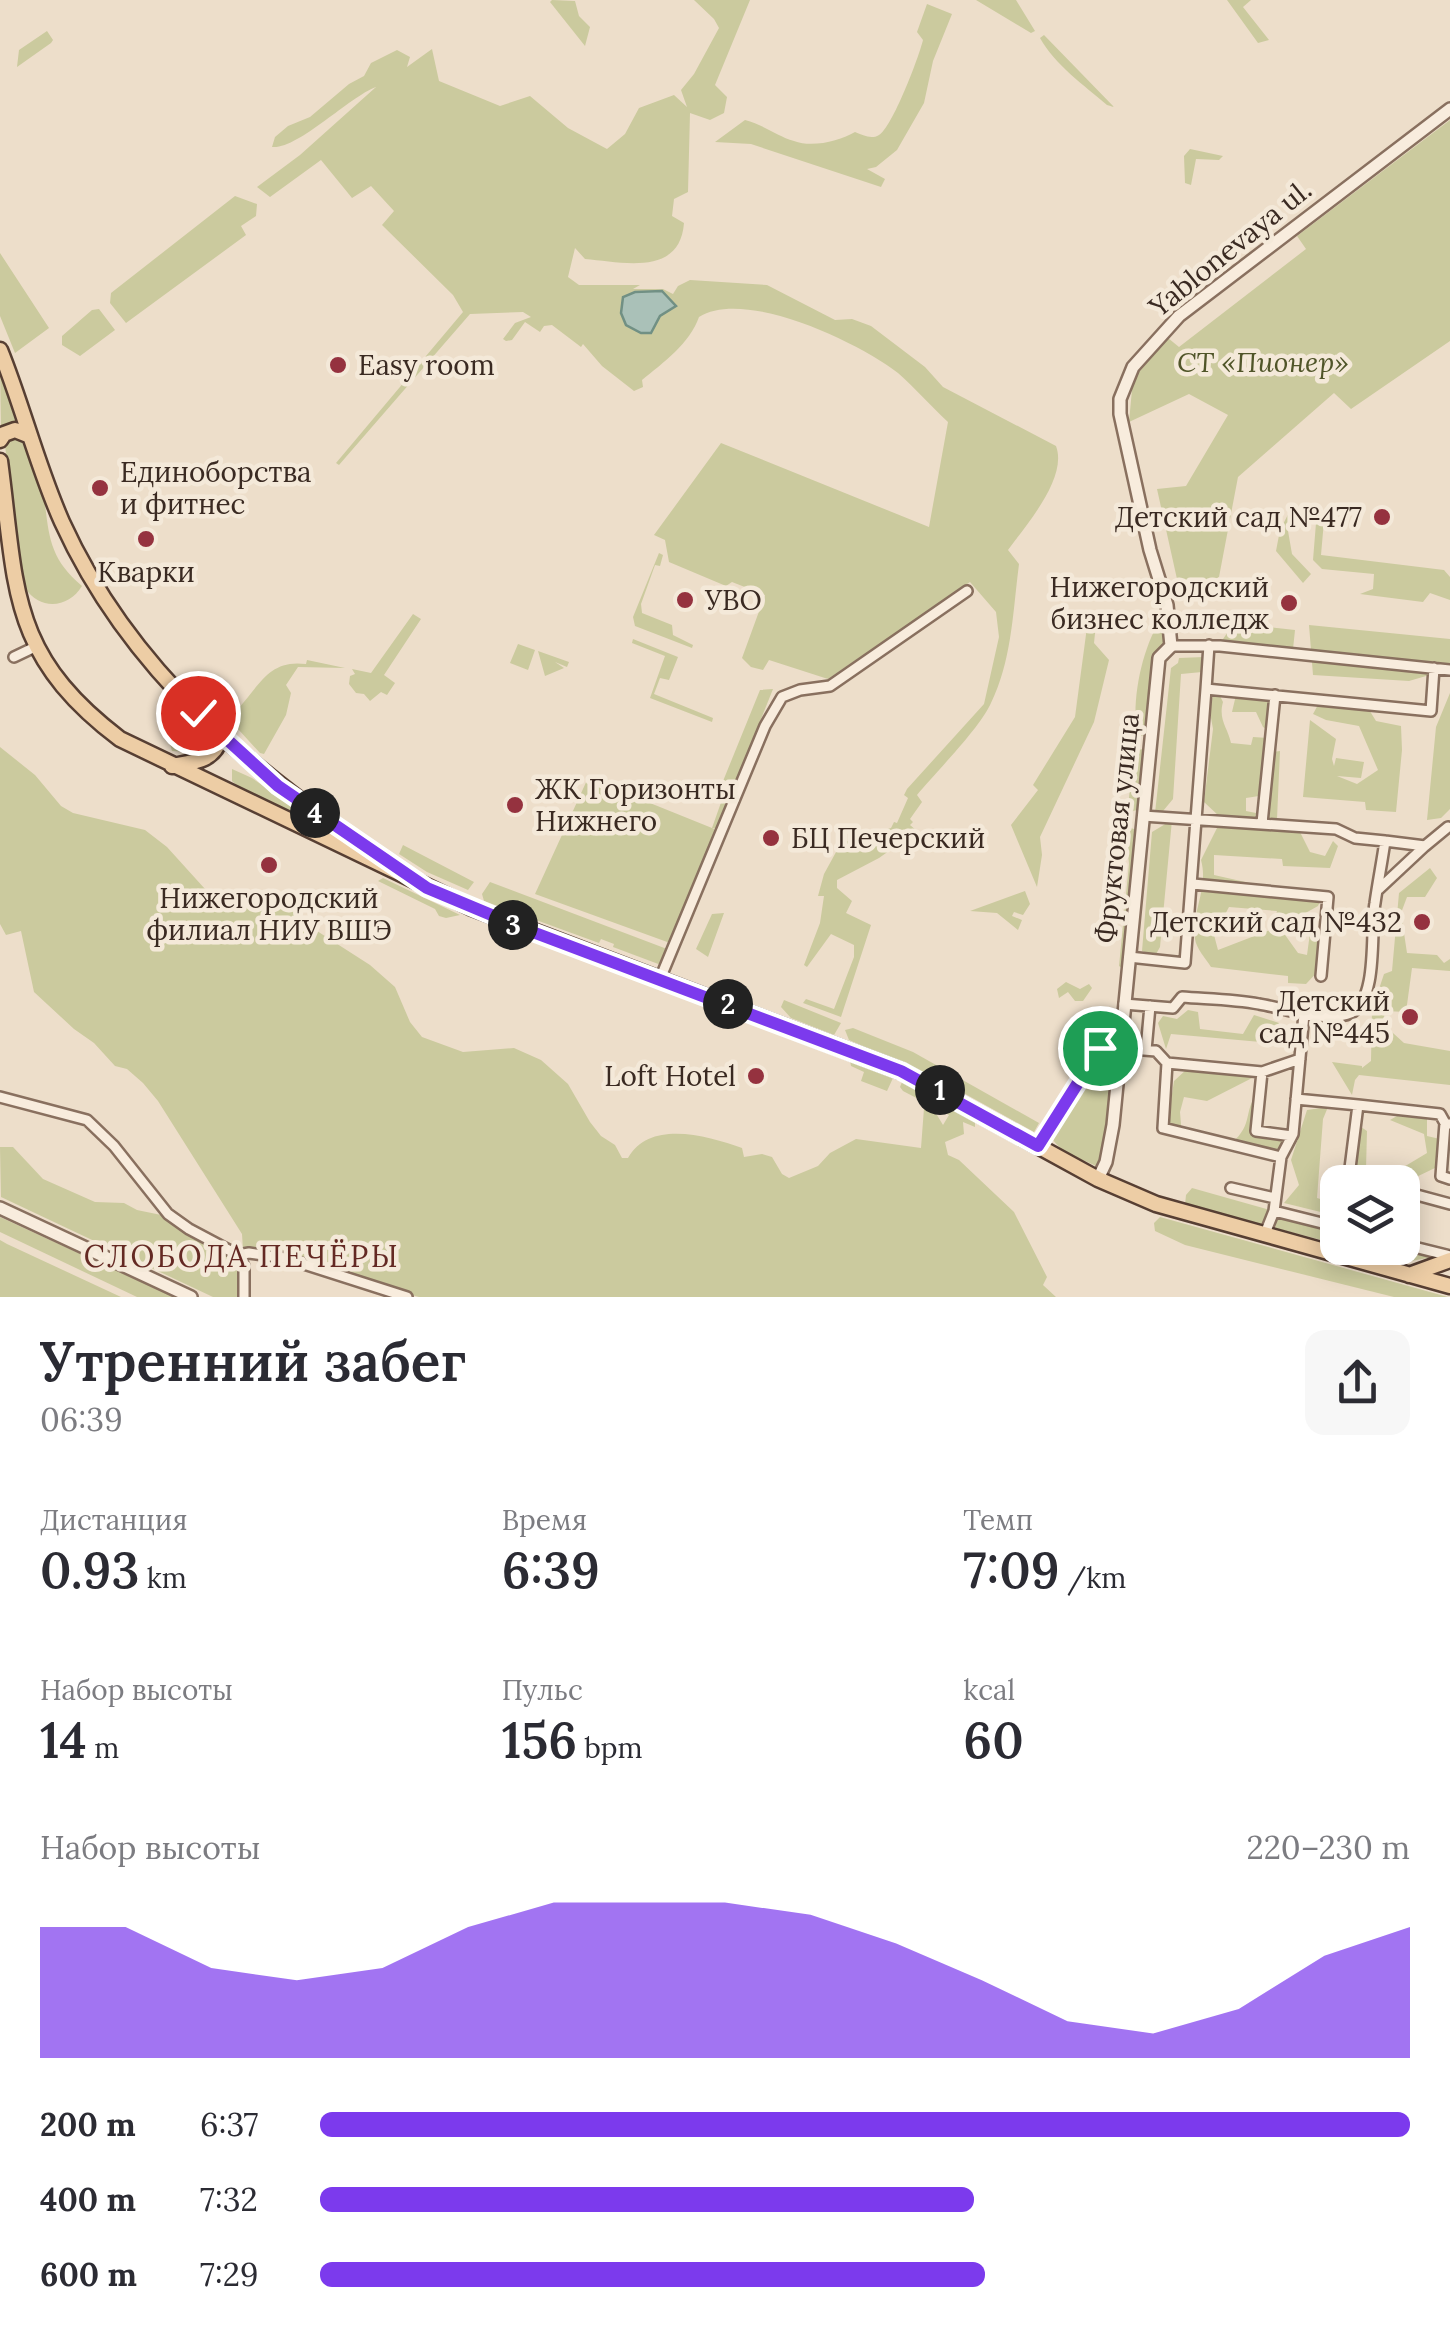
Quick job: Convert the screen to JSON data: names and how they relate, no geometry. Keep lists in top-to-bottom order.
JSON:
{
  "streets": {
    "street": ["Yablonevaya ul.", "Фруктовая улица"]
  },
  "crossings": [
    ["Yablonevaya ul.", "Фруктовая улица"]
  ],
  "districts": ["СЛОБОДА ПЕЧЁРЫ"],
  "parks": ["СТ «Пионер»"],
  "places": [
    "Easy room",
    "Единоборства и фитнес",
    "Детский сад №477",
    "Кварки",
    "УВО",
    "Нижегородский бизнес колледж",
    "ЖК Горизонты Нижнего",
    "БЦ Печерский",
    "Нижегородский филиал НИУ ВШЭ",
    "Детский сад №432",
    "Детский сад №445",
    "Loft Hotel"
  ],
  "page": {
    "pins": [
      "4",
      "3",
      "2",
      "1"
    ],
    "heading": ["Утренний забег", "06:39"],
    "stats": [
      ["Дистанция", "0.93 km"],
      ["Время", "6:39"],
      ["Темп", "7:09 /km"],
      ["Набор высоты", "14 m"],
      ["Пульс", "156 bpm"],
      ["kcal", "60"]
    ],
    "chart": ["Набор высоты", "220–230 m"],
    "list": [
      {
        "name": "200 m",
        "note": "6:37"
      },
      {
        "name": "400 m",
        "note": "7:32"
      },
      {
        "name": "600 m",
        "note": "7:29"
      }
    ]
  }
}
